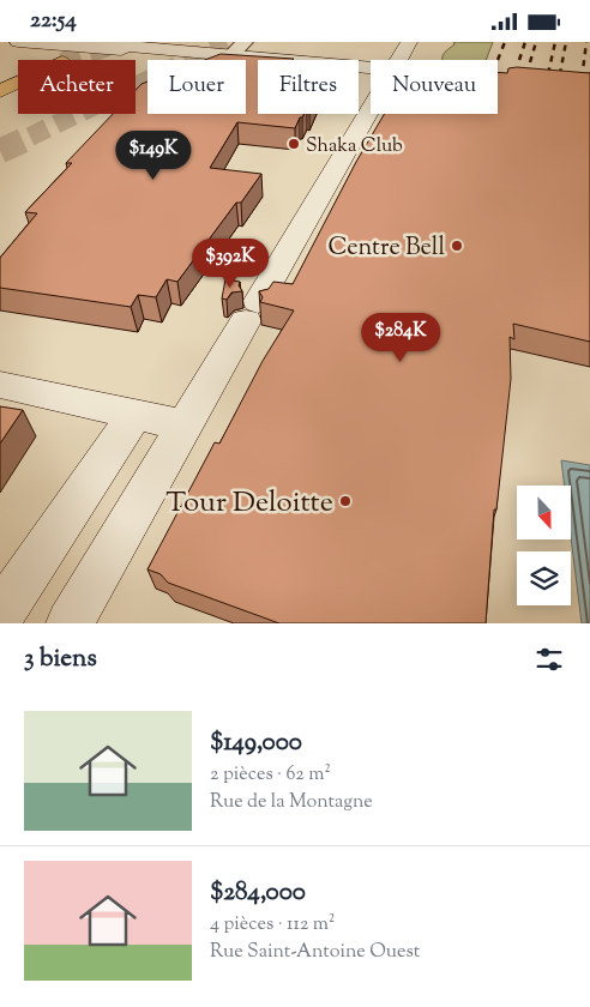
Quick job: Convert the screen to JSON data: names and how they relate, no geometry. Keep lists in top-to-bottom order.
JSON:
{
  "places": ["Shaka Club", "Centre Bell", "Tour Deloitte"],
  "north": "bottom",
  "page": {
    "status": "22:54",
    "chip": [
      "Acheter",
      "Louer",
      "Filtres",
      "Nouveau"
    ],
    "price": ["$149K", "$392K", "$284K"],
    "heading": "3 biens",
    "list": [
      {
        "name": "$149,000",
        "note": "2 pièces · 62 m² · Rue de la Montagne"
      },
      {
        "name": "$284,000",
        "note": "4 pièces · 112 m² · Rue Saint-Antoine Ouest"
      }
    ]
  }
}
